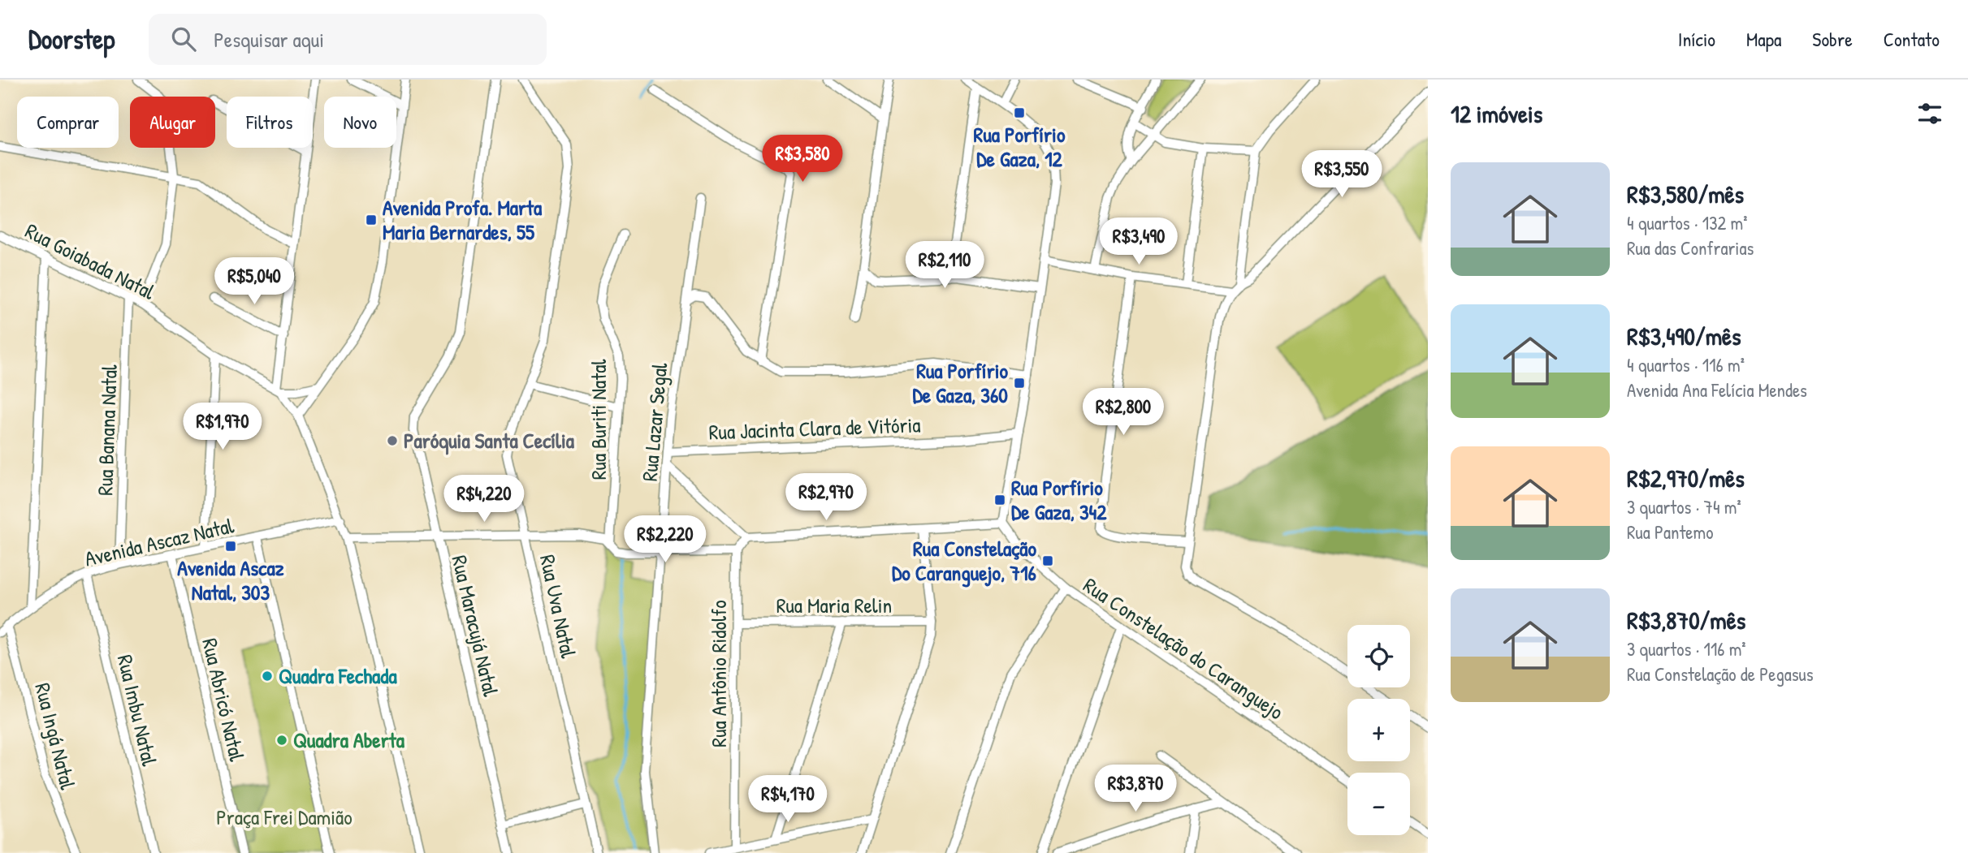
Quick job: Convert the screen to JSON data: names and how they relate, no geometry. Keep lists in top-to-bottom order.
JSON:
{
  "streets": {
    "street": [
      "Rua Goiabada Natal",
      "Rua Buriti Natal",
      "Rua Lazar Segal",
      "Rua Jacinta Clara de Vitória",
      "Rua Banana Natal",
      "Avenida Ascaz Natal",
      "Rua Maria Relin",
      "Rua Uva Natal",
      "Rua Maracujá Natal",
      "Rua Constelação do Caranguejo",
      "Rua Antônio Ridolfo",
      "Rua Abricó Natal",
      "Rua Imbu Natal",
      "Rua Ingá Natal"
    ]
  },
  "crossings": [
    ["Rua Goiabada Natal", "Rua Banana Natal"],
    ["Rua Goiabada Natal", "Avenida Ascaz Natal"],
    ["Rua Lazar Segal", "Rua Jacinta Clara de Vitória"],
    ["Rua Banana Natal", "Avenida Ascaz Natal"],
    ["Avenida Ascaz Natal", "Rua Abricó Natal"],
    ["Avenida Ascaz Natal", "Rua Imbu Natal"],
    ["Avenida Ascaz Natal", "Rua Ingá Natal"],
    ["Rua Maria Relin", "Rua Antônio Ridolfo"]
  ],
  "parks": ["Praça Frei Damião"],
  "places": {
    "transit": [
      "Rua Porfírio De Gaza, 12",
      "Avenida Profa. Marta Maria Bernardes, 55",
      "Rua Porfírio De Gaza, 360",
      "Rua Porfírio De Gaza, 342",
      "Avenida Ascaz Natal, 303",
      "Rua Constelação Do Caranguejo, 716"
    ],
    "other": ["Paróquia Santa Cecília", "Quadra Fechada", "Quadra Aberta"]
  },
  "page": {
    "header": "Doorstep",
    "search": "Pesquisar aqui",
    "nav": [
      "Início",
      "Mapa",
      "Sobre",
      "Contato"
    ],
    "heading": "12 imóveis",
    "chip": [
      "Comprar",
      "Alugar",
      "Filtros",
      "Novo"
    ],
    "price": [
      "R$3,580",
      "R$3,550",
      "R$3,490",
      "R$2,110",
      "R$5,040",
      "R$2,800",
      "R$1,970",
      "R$2,970",
      "R$4,220",
      "R$2,220",
      "R$3,870",
      "R$4,170"
    ],
    "list": [
      {
        "name": "R$3,580/mês",
        "note": "4 quartos · 132 m² · Rua das Confrarias"
      },
      {
        "name": "R$3,490/mês",
        "note": "4 quartos · 116 m² · Avenida Ana Felícia Mendes"
      },
      {
        "name": "R$2,970/mês",
        "note": "3 quartos · 74 m² · Rua Pantemo"
      },
      {
        "name": "R$3,870/mês",
        "note": "3 quartos · 116 m² · Rua Constelação de Pegasus"
      }
    ],
    "map_buttons": ["+", "−"]
  }
}
